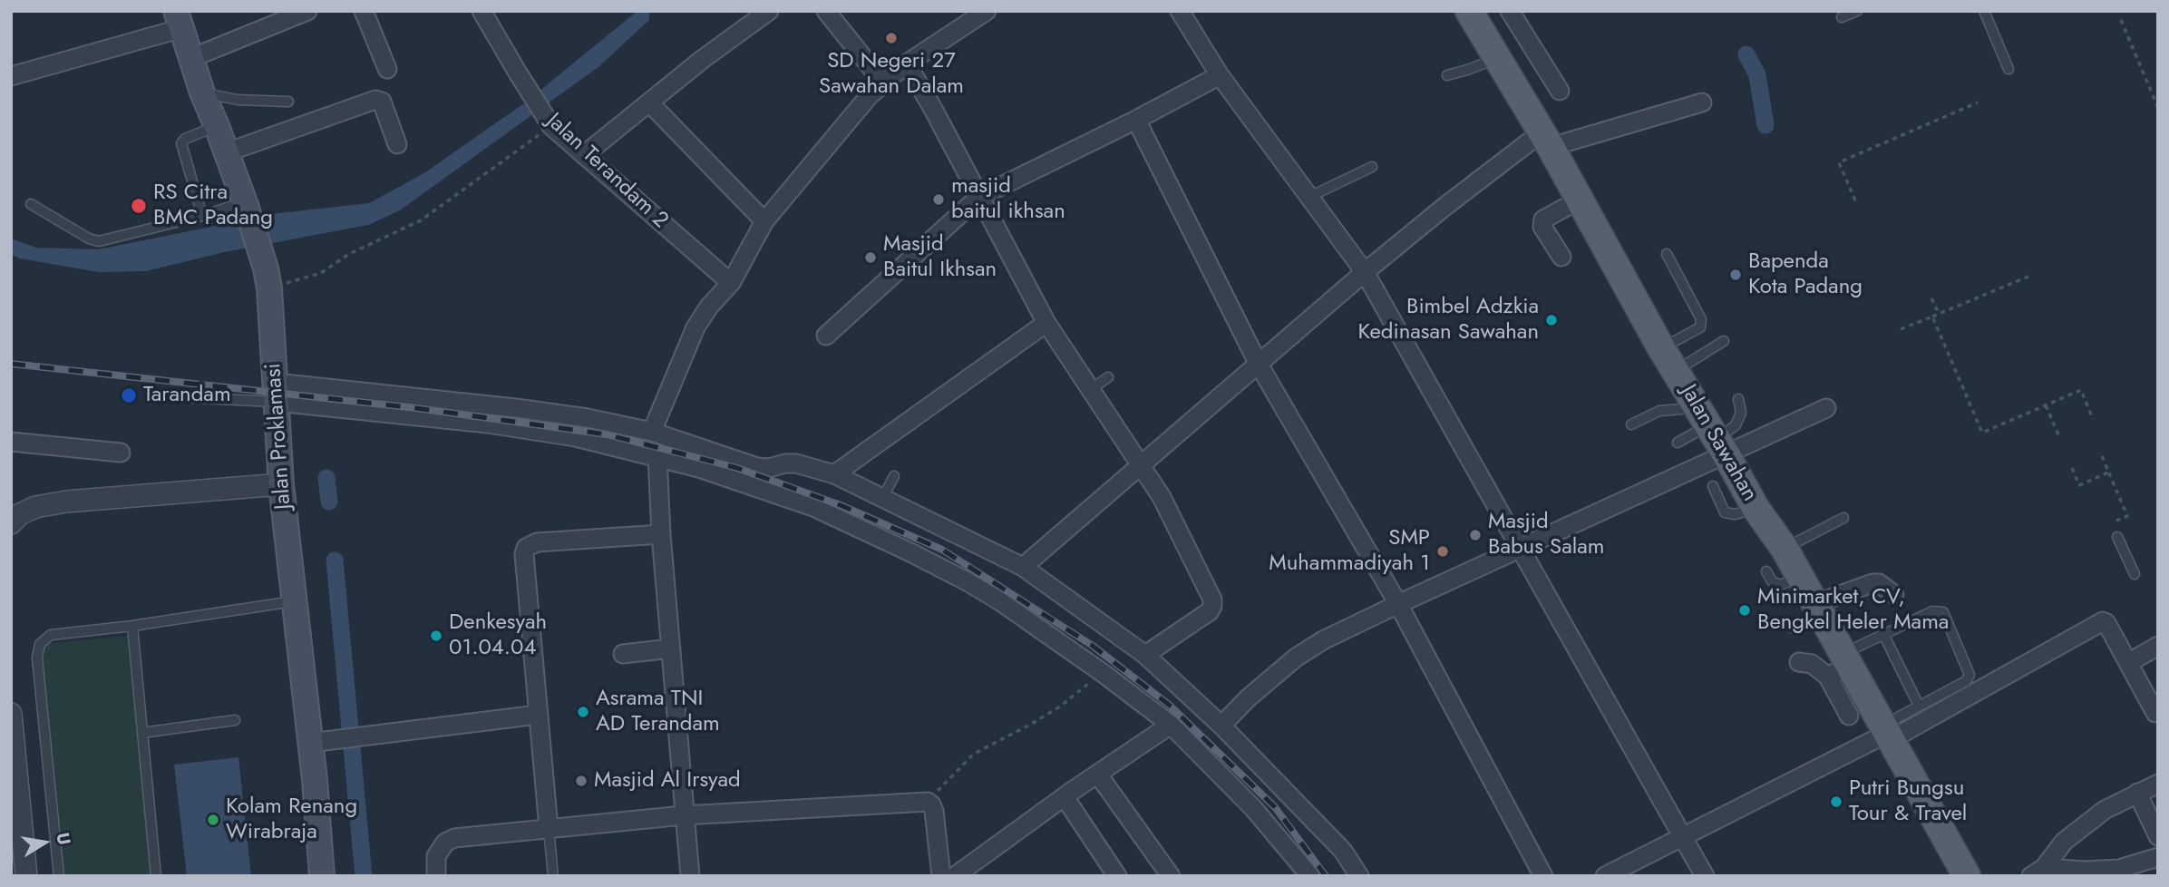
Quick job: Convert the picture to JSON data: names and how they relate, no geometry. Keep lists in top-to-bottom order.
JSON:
{
  "streets": {
    "main road": ["Jalan Proklamasi", "Jalan Sawahan"],
    "street": ["Jalan Terandam 2"]
  },
  "places": [
    "SD Negeri 27 Sawahan Dalam",
    "masjid baitul ikhsan",
    "RS Citra BMC Padang",
    "Masjid Baitul Ikhsan",
    "Bapenda Kota Padang",
    "Bimbel Adzkia Kedinasan Sawahan",
    "Tarandam",
    "Masjid Babus Salam",
    "SMP Muhammadiyah 1",
    "Minimarket, CV, Bengkel Heler Mama",
    "Denkesyah 01.04.04",
    "Asrama TNI AD Terandam",
    "Masjid Al Irsyad",
    "Putri Bungsu Tour & Travel",
    "Kolam Renang Wirabraja"
  ],
  "north": "right"
}
